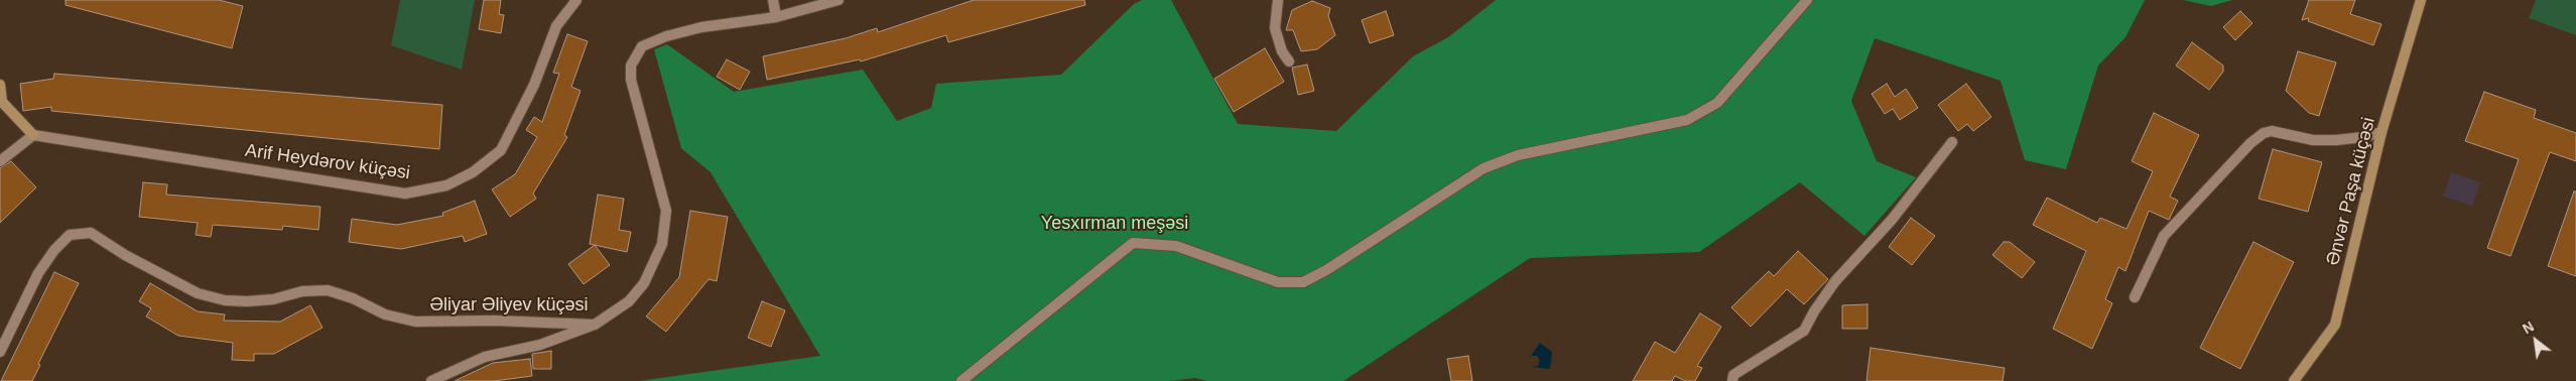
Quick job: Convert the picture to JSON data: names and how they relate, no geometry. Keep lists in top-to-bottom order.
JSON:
{
  "streets": {
    "street": ["Arif Heydərov küçəsi", "Ənvər Paşa küçəsi", "Əliyar Əliyev küçəsi"]
  },
  "parks": ["Yesxırman meşəsi"],
  "north": "top left"
}
